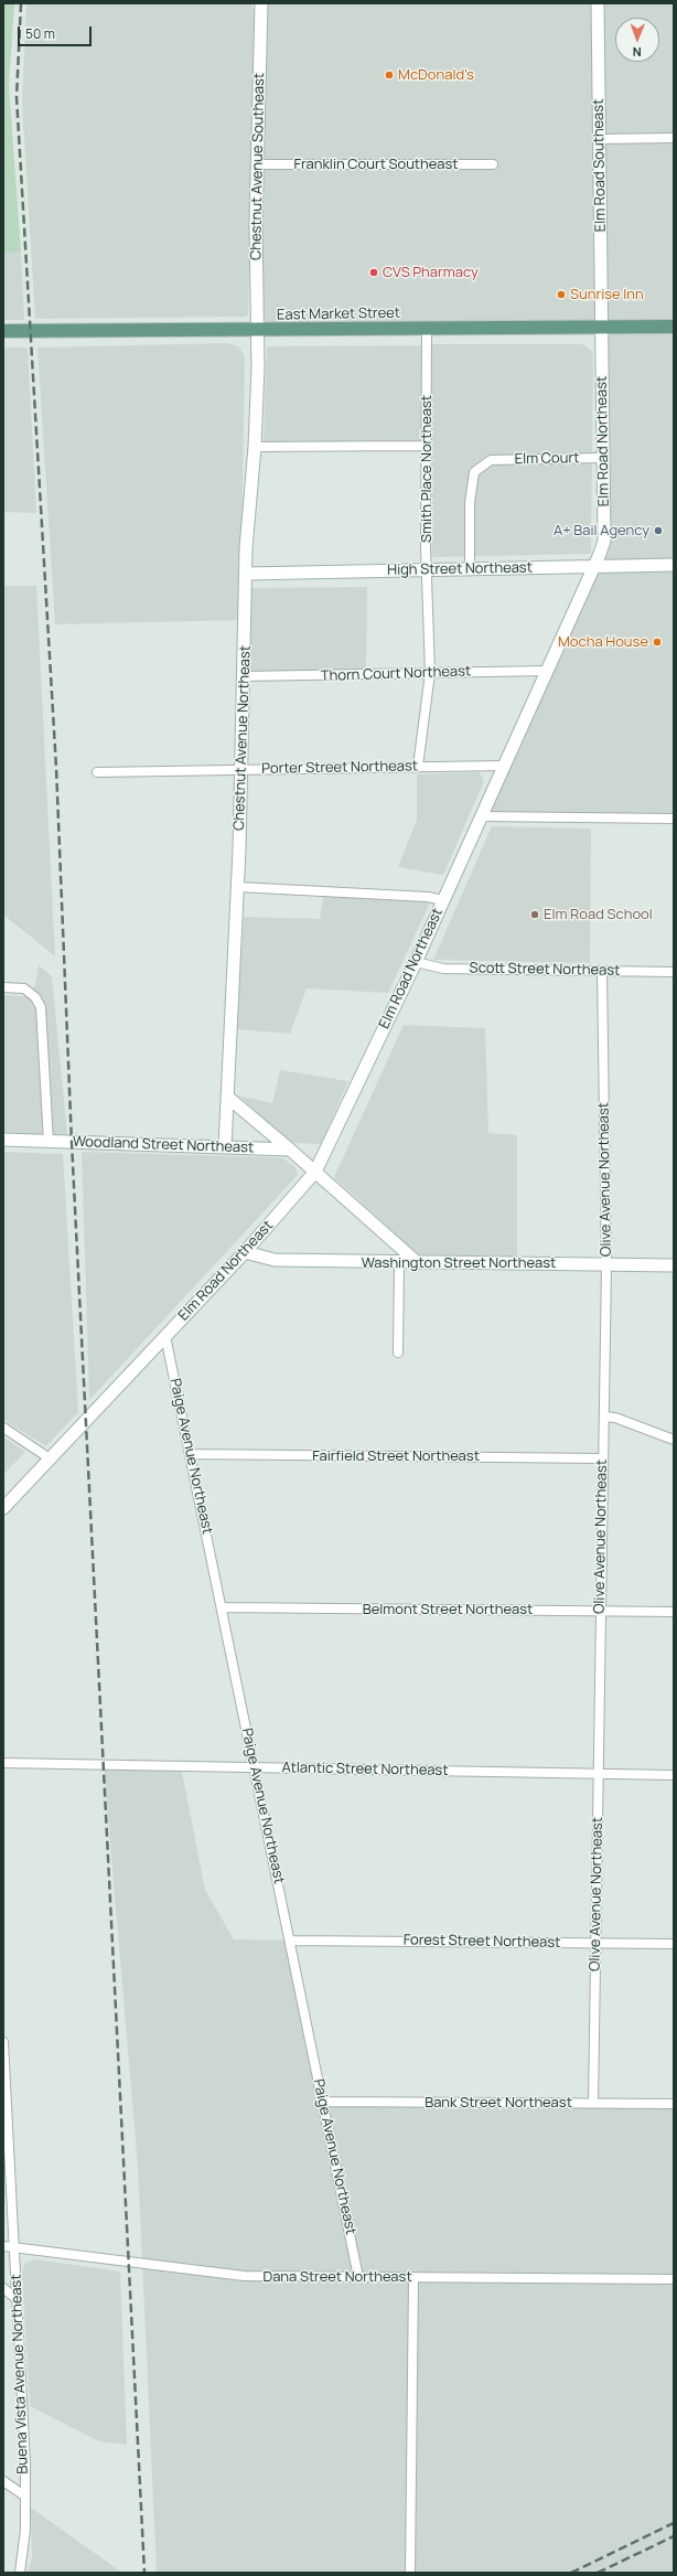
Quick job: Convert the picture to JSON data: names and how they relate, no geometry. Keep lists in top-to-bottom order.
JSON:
{
  "streets": {
    "main road": ["East Market Street"],
    "street": [
      "Franklin Court Southeast",
      "Elm Road Southeast",
      "Chestnut Avenue Southeast",
      "Elm Road Northeast",
      "Elm Court",
      "Smith Place Northeast",
      "High Street Northeast",
      "Thorn Court Northeast",
      "Chestnut Avenue Northeast",
      "Porter Street Northeast",
      "Scott Street Northeast",
      "Woodland Street Northeast",
      "Olive Avenue Northeast",
      "Washington Street Northeast",
      "Paige Avenue Northeast",
      "Fairfield Street Northeast",
      "Belmont Street Northeast",
      "Atlantic Street Northeast",
      "Forest Street Northeast",
      "Bank Street Northeast",
      "Dana Street Northeast",
      "Buena Vista Avenue Northeast"
    ]
  },
  "crossings": [
    ["Franklin Court Southeast", "Chestnut Avenue Southeast"],
    ["Elm Road Southeast", "East Market Street"],
    ["Elm Road Southeast", "Elm Road Northeast"],
    ["Chestnut Avenue Southeast", "East Market Street"],
    ["Chestnut Avenue Southeast", "Chestnut Avenue Northeast"],
    ["East Market Street", "Elm Road Northeast"],
    ["East Market Street", "Smith Place Northeast"],
    ["East Market Street", "Chestnut Avenue Northeast"],
    ["Elm Road Northeast", "Elm Court"],
    ["Elm Road Northeast", "High Street Northeast"],
    ["Elm Road Northeast", "Thorn Court Northeast"],
    ["Elm Road Northeast", "Porter Street Northeast"],
    ["Elm Road Northeast", "Scott Street Northeast"],
    ["Elm Road Northeast", "Washington Street Northeast"],
    ["Elm Road Northeast", "Paige Avenue Northeast"],
    ["Elm Court", "High Street Northeast"],
    ["Smith Place Northeast", "High Street Northeast"],
    ["Smith Place Northeast", "Thorn Court Northeast"],
    ["Smith Place Northeast", "Porter Street Northeast"],
    ["High Street Northeast", "Chestnut Avenue Northeast"],
    ["Thorn Court Northeast", "Chestnut Avenue Northeast"],
    ["Chestnut Avenue Northeast", "Porter Street Northeast"],
    ["Chestnut Avenue Northeast", "Woodland Street Northeast"],
    ["Scott Street Northeast", "Olive Avenue Northeast"],
    ["Olive Avenue Northeast", "Washington Street Northeast"],
    ["Olive Avenue Northeast", "Fairfield Street Northeast"],
    ["Olive Avenue Northeast", "Belmont Street Northeast"],
    ["Olive Avenue Northeast", "Atlantic Street Northeast"],
    ["Olive Avenue Northeast", "Forest Street Northeast"],
    ["Olive Avenue Northeast", "Bank Street Northeast"],
    ["Paige Avenue Northeast", "Fairfield Street Northeast"],
    ["Paige Avenue Northeast", "Belmont Street Northeast"],
    ["Paige Avenue Northeast", "Atlantic Street Northeast"],
    ["Paige Avenue Northeast", "Forest Street Northeast"],
    ["Paige Avenue Northeast", "Bank Street Northeast"],
    ["Paige Avenue Northeast", "Dana Street Northeast"],
    ["Dana Street Northeast", "Buena Vista Avenue Northeast"]
  ],
  "places": [
    "McDonald's",
    "CVS Pharmacy",
    "Sunrise Inn",
    "A+ Bail Agency",
    "Mocha House",
    "Elm Road School"
  ],
  "scale_bar": "50 m",
  "north": "bottom"
}
